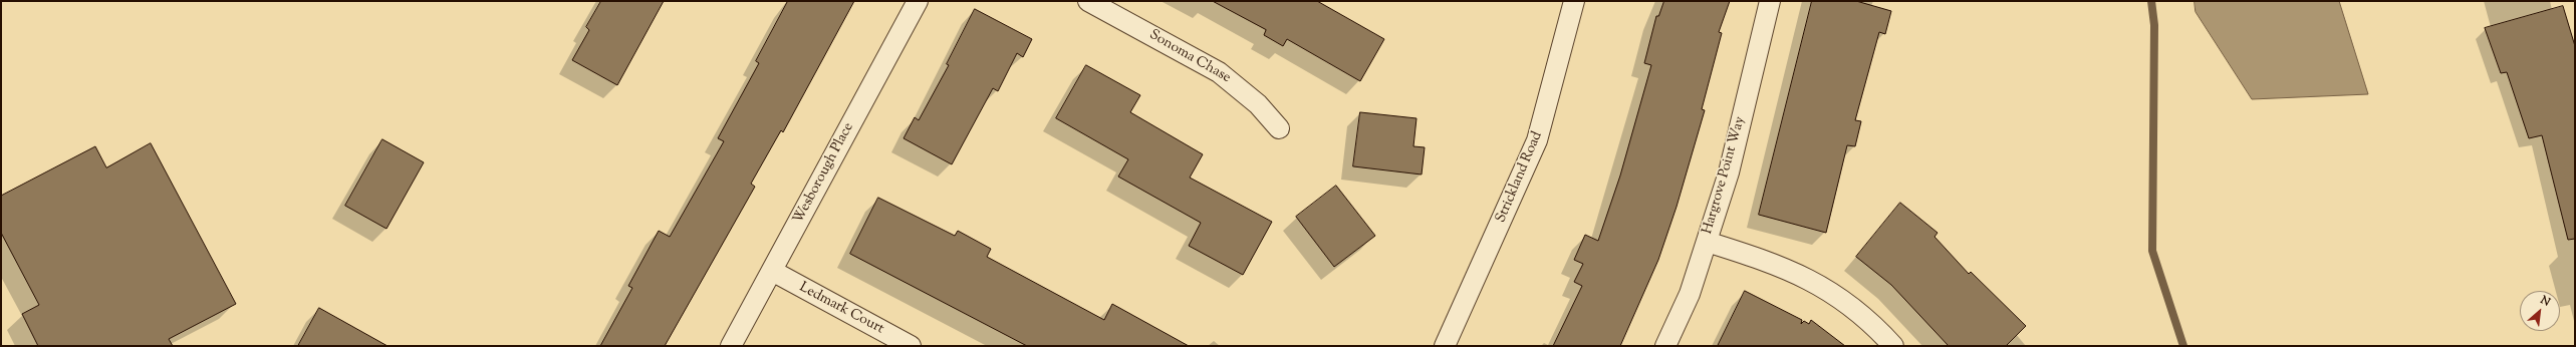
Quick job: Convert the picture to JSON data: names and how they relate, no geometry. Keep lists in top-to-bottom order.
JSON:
{
  "streets": {
    "street": [
      "Sonoma Chase",
      "Wesborough Place",
      "Hargrove Point Way",
      "Strickland Road",
      "Ledmark Court"
    ]
  },
  "crossings": [
    ["Wesborough Place", "Ledmark Court"]
  ],
  "north": "top right"
}
